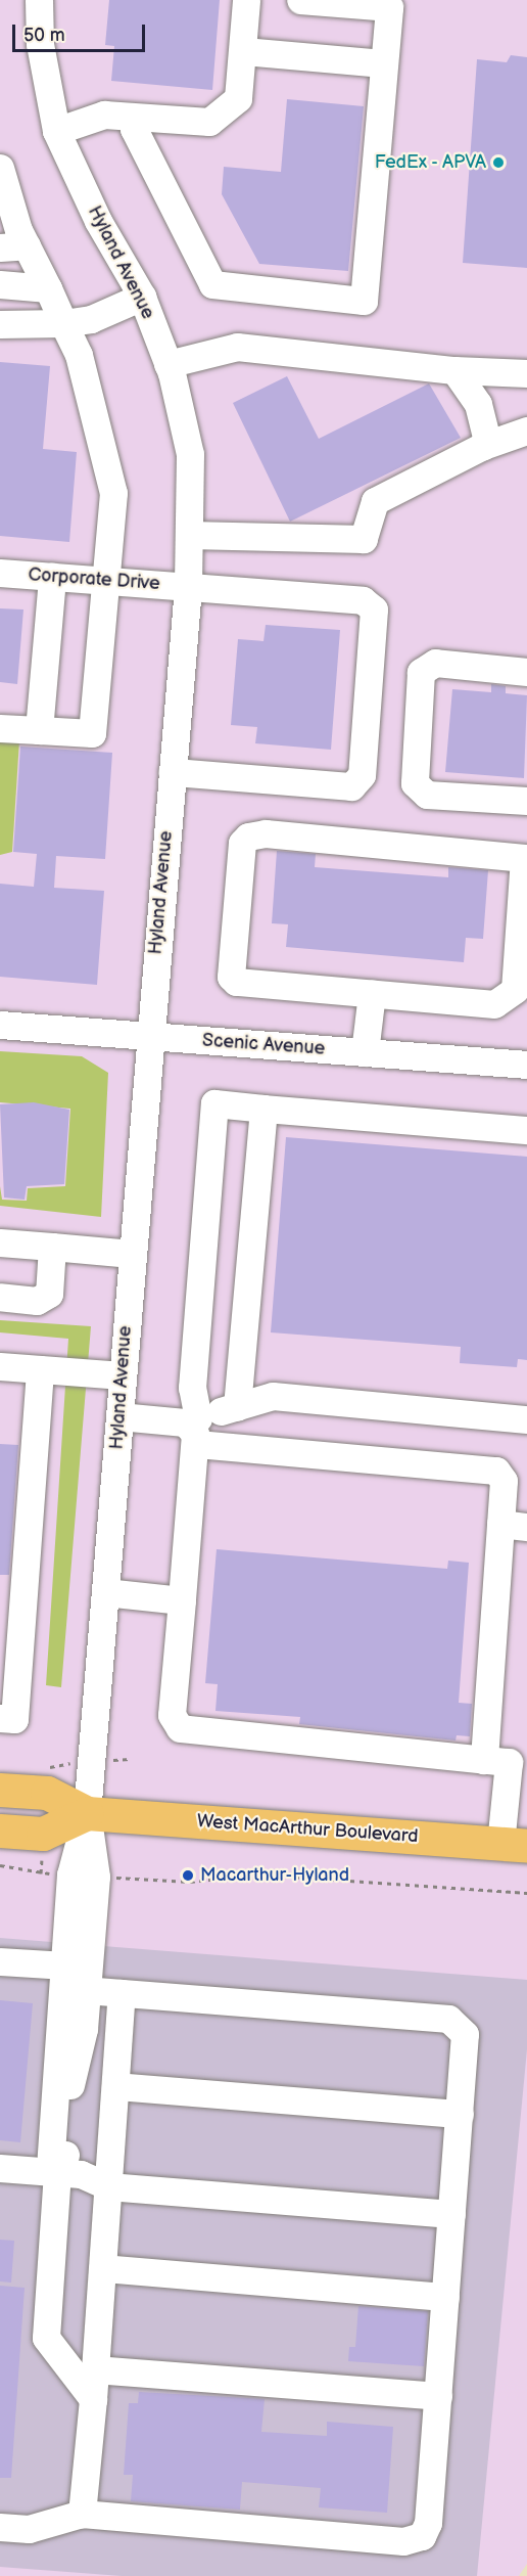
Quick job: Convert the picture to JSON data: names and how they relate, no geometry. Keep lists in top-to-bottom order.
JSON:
{
  "streets": {
    "main road": ["West MacArthur Boulevard"],
    "street": ["Hyland Avenue", "Corporate Drive", "Scenic Avenue"]
  },
  "crossings": [
    ["Hyland Avenue", "Corporate Drive"],
    ["Hyland Avenue", "Scenic Avenue"],
    ["Hyland Avenue", "West MacArthur Boulevard"]
  ],
  "places": ["FedEx - APVA", "Macarthur-Hyland"],
  "scale_bar": "50 m"
}
